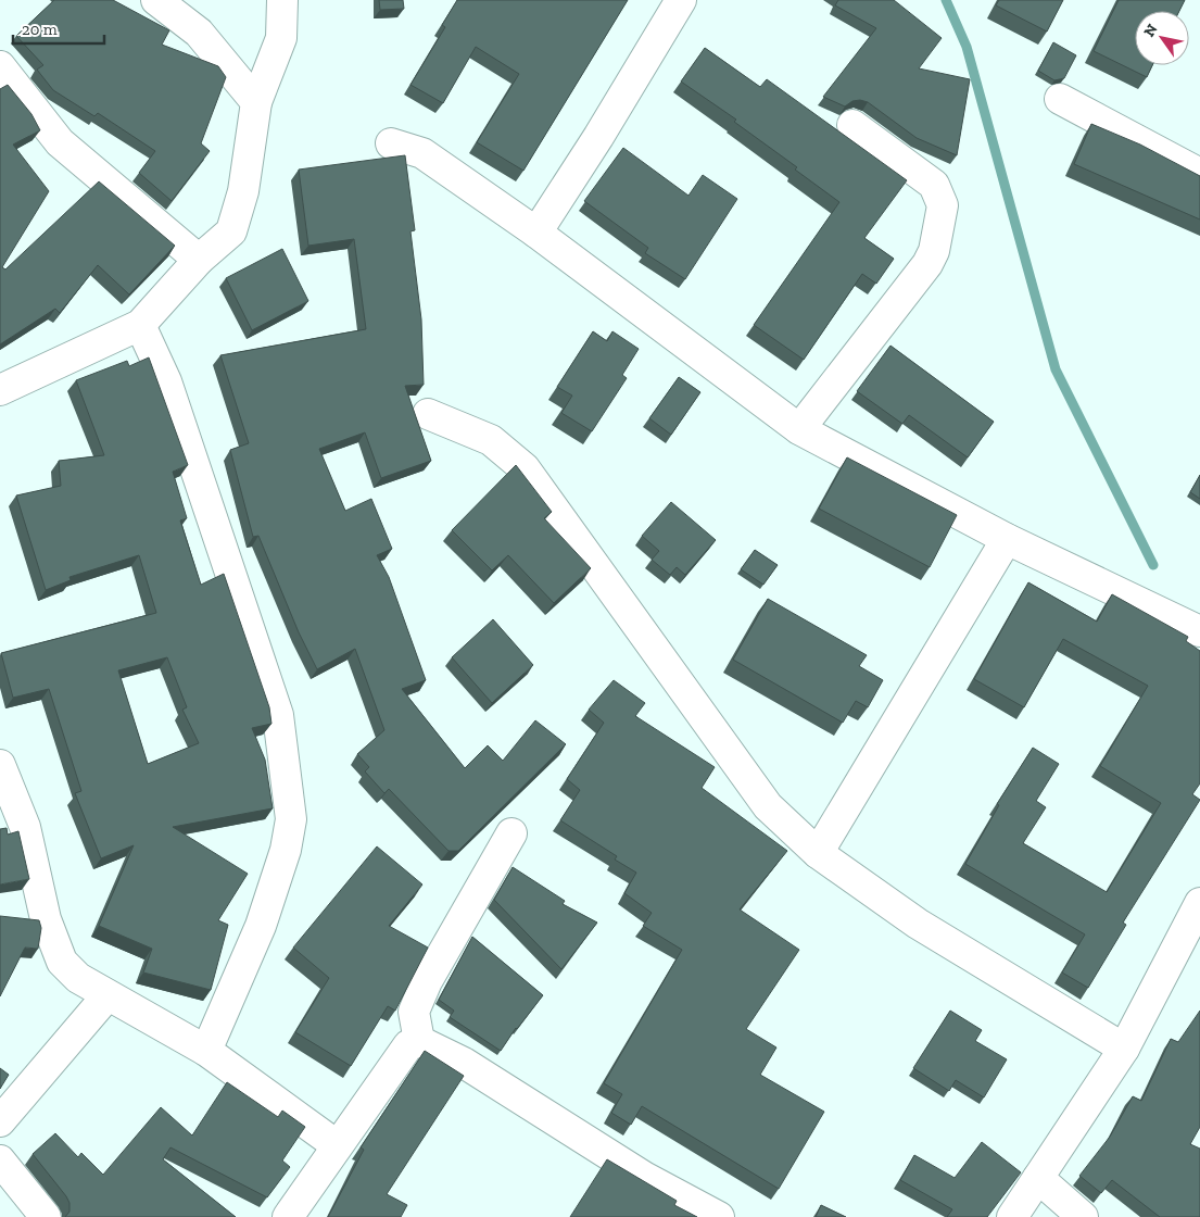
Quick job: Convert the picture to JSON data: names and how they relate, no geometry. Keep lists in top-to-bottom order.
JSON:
{
  "scale_bar": "20 m",
  "north": "top left"
}
